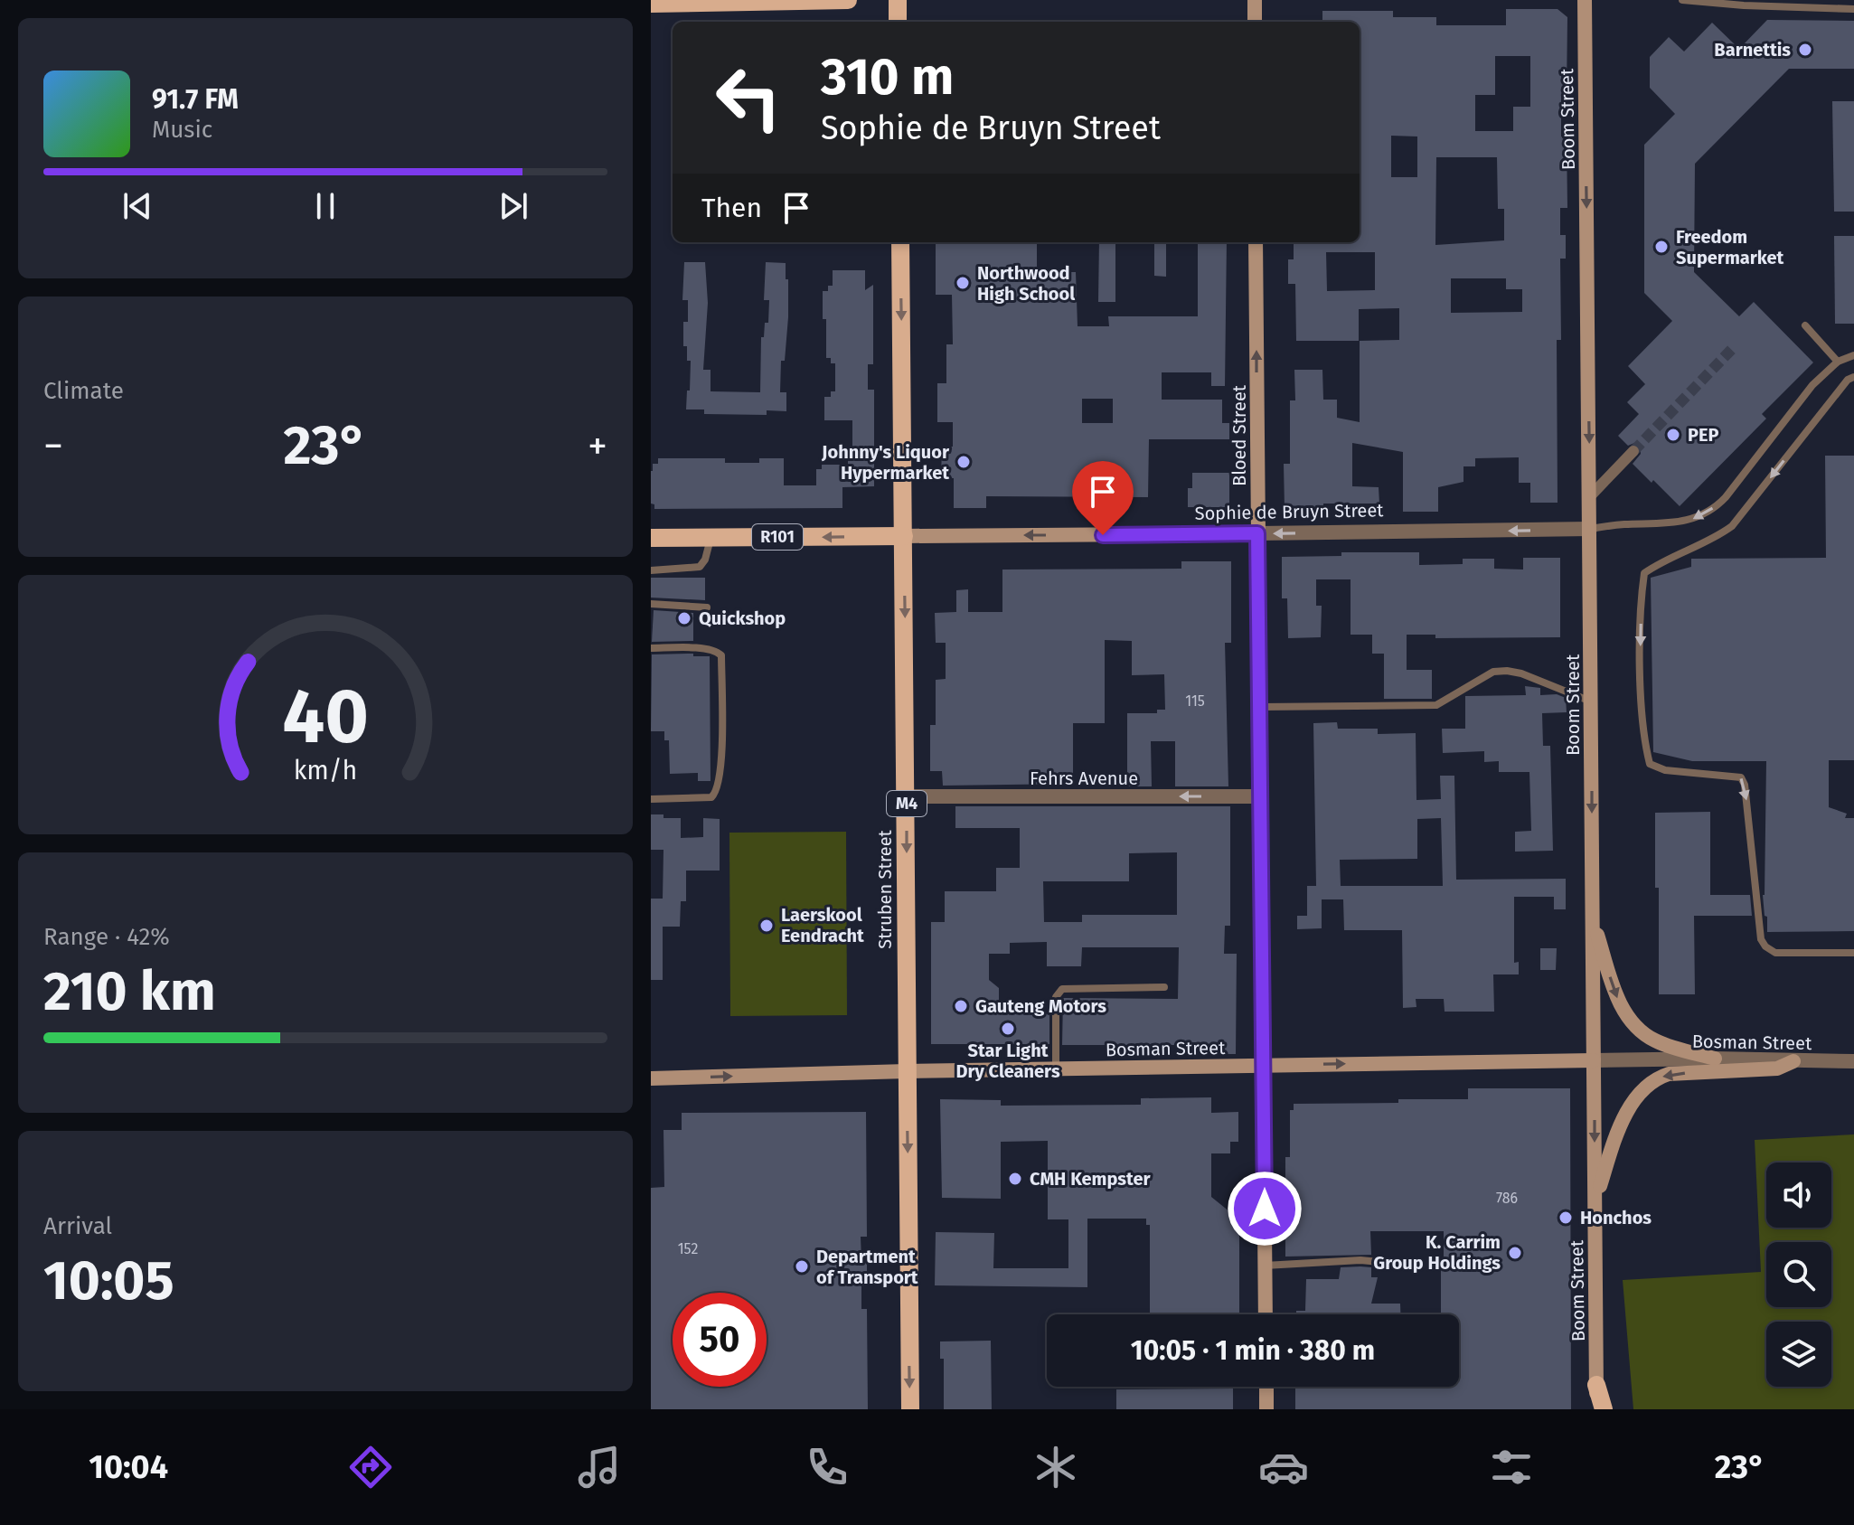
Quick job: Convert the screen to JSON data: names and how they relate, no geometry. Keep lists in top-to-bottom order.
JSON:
{
  "streets": {
    "main road": [
      "Boom Street",
      "Bloed Street",
      "Sophie de Bruyn Street",
      "R101",
      "M4",
      "Struben Street",
      "Bosman Street"
    ],
    "street": ["Fehrs Avenue"]
  },
  "crossings": [
    ["Boom Street", "Sophie de Bruyn Street"],
    ["Boom Street", "Bosman Street"],
    ["Bloed Street", "Sophie de Bruyn Street"],
    ["Bloed Street", "Fehrs Avenue"],
    ["Bloed Street", "Bosman Street"],
    ["Sophie de Bruyn Street", "Struben Street"],
    ["Fehrs Avenue", "Struben Street"],
    ["Struben Street", "Bosman Street"]
  ],
  "one_way": [
    "Boom Street",
    "Sophie de Bruyn Street",
    "Fehrs Avenue",
    "Struben Street",
    "Bosman Street"
  ],
  "places": [
    "Barnettis",
    "Freedom Supermarket",
    "Northwood High School",
    "PEP",
    "Johnny's Liquor Hypermarket",
    "Quickshop",
    "Laerskool Eendracht",
    "Gauteng Motors",
    "Star Light Dry Cleaners",
    "CMH Kempster",
    "Honchos",
    "K. Carrim Group Holdings",
    "Department of Transport"
  ],
  "house_numbers": ["115", "786", "152"],
  "page": {
    "turn": ["310 m", "Sophie de Bruyn Street"],
    "song": ["91.7 FM", "Music"],
    "then": "Then",
    "tile": [
      "Climate",
      ["Range · 42%", "210 km"],
      ["Arrival", "10:05"]
    ],
    "heat": ["−", "23°", "+"],
    "limit": "50",
    "trip": "10:05 · 1 min · 380 m",
    "tabs": ["10:04", "23°"],
    "gauge": ["40", "km/h"]
  }
}
